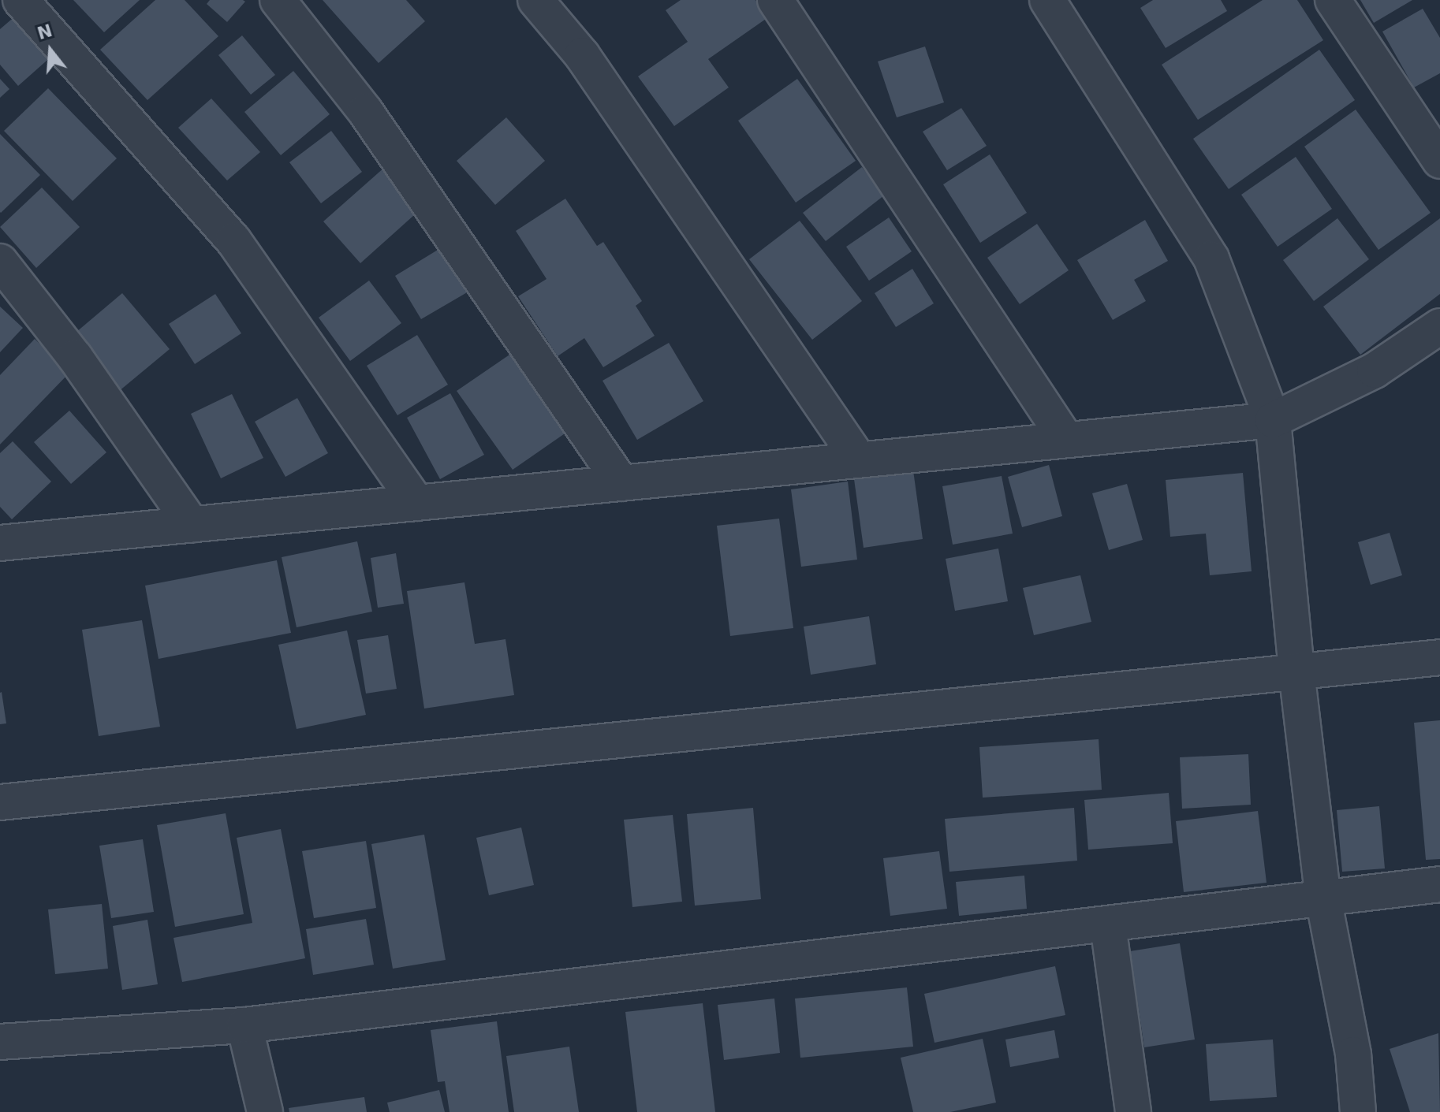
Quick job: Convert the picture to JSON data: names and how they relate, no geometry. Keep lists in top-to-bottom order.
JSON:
{
  "north": "top"
}
